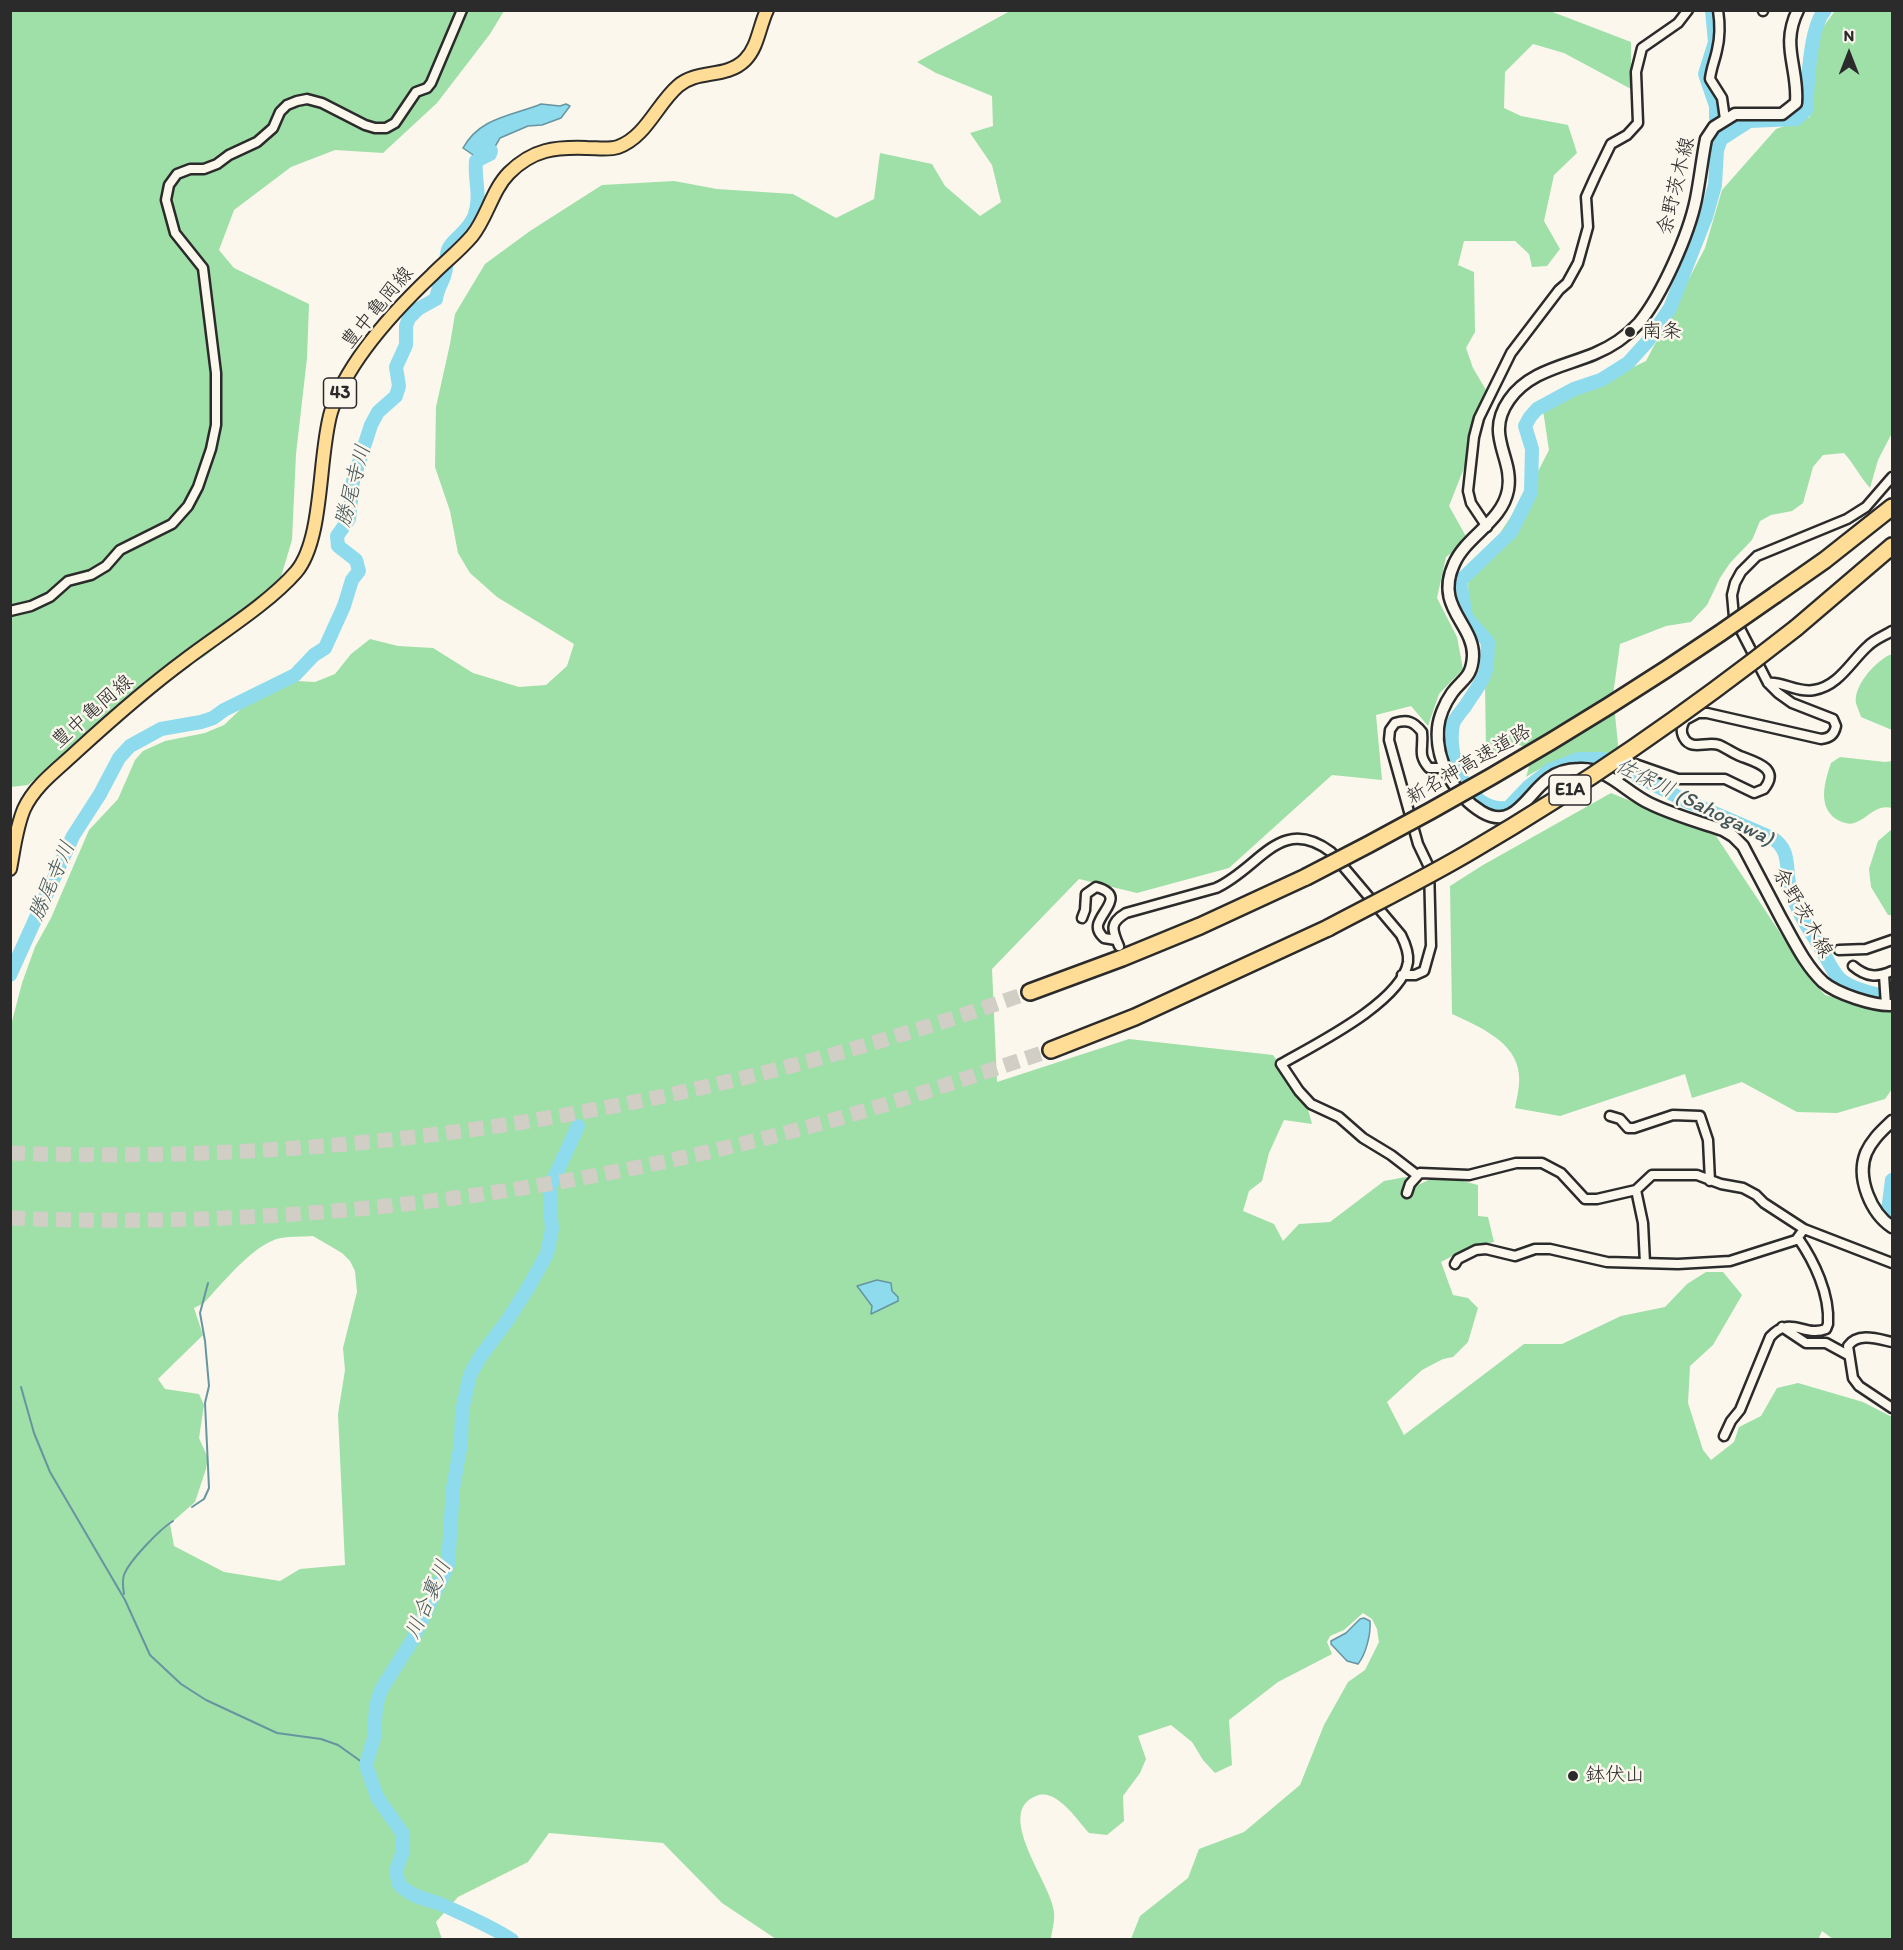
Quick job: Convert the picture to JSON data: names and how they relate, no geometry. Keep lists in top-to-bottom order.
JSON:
{
  "streets": {
    "highway": ["新名神高速道路", "E1A"],
    "main road": ["余野茨木線", "豊中亀岡線", "43"]
  },
  "water": ["勝尾寺川", "佐保川 (Sahogawa)", "川合裏川"],
  "places": ["南条", "鉢伏山"],
  "north": "top"
}
